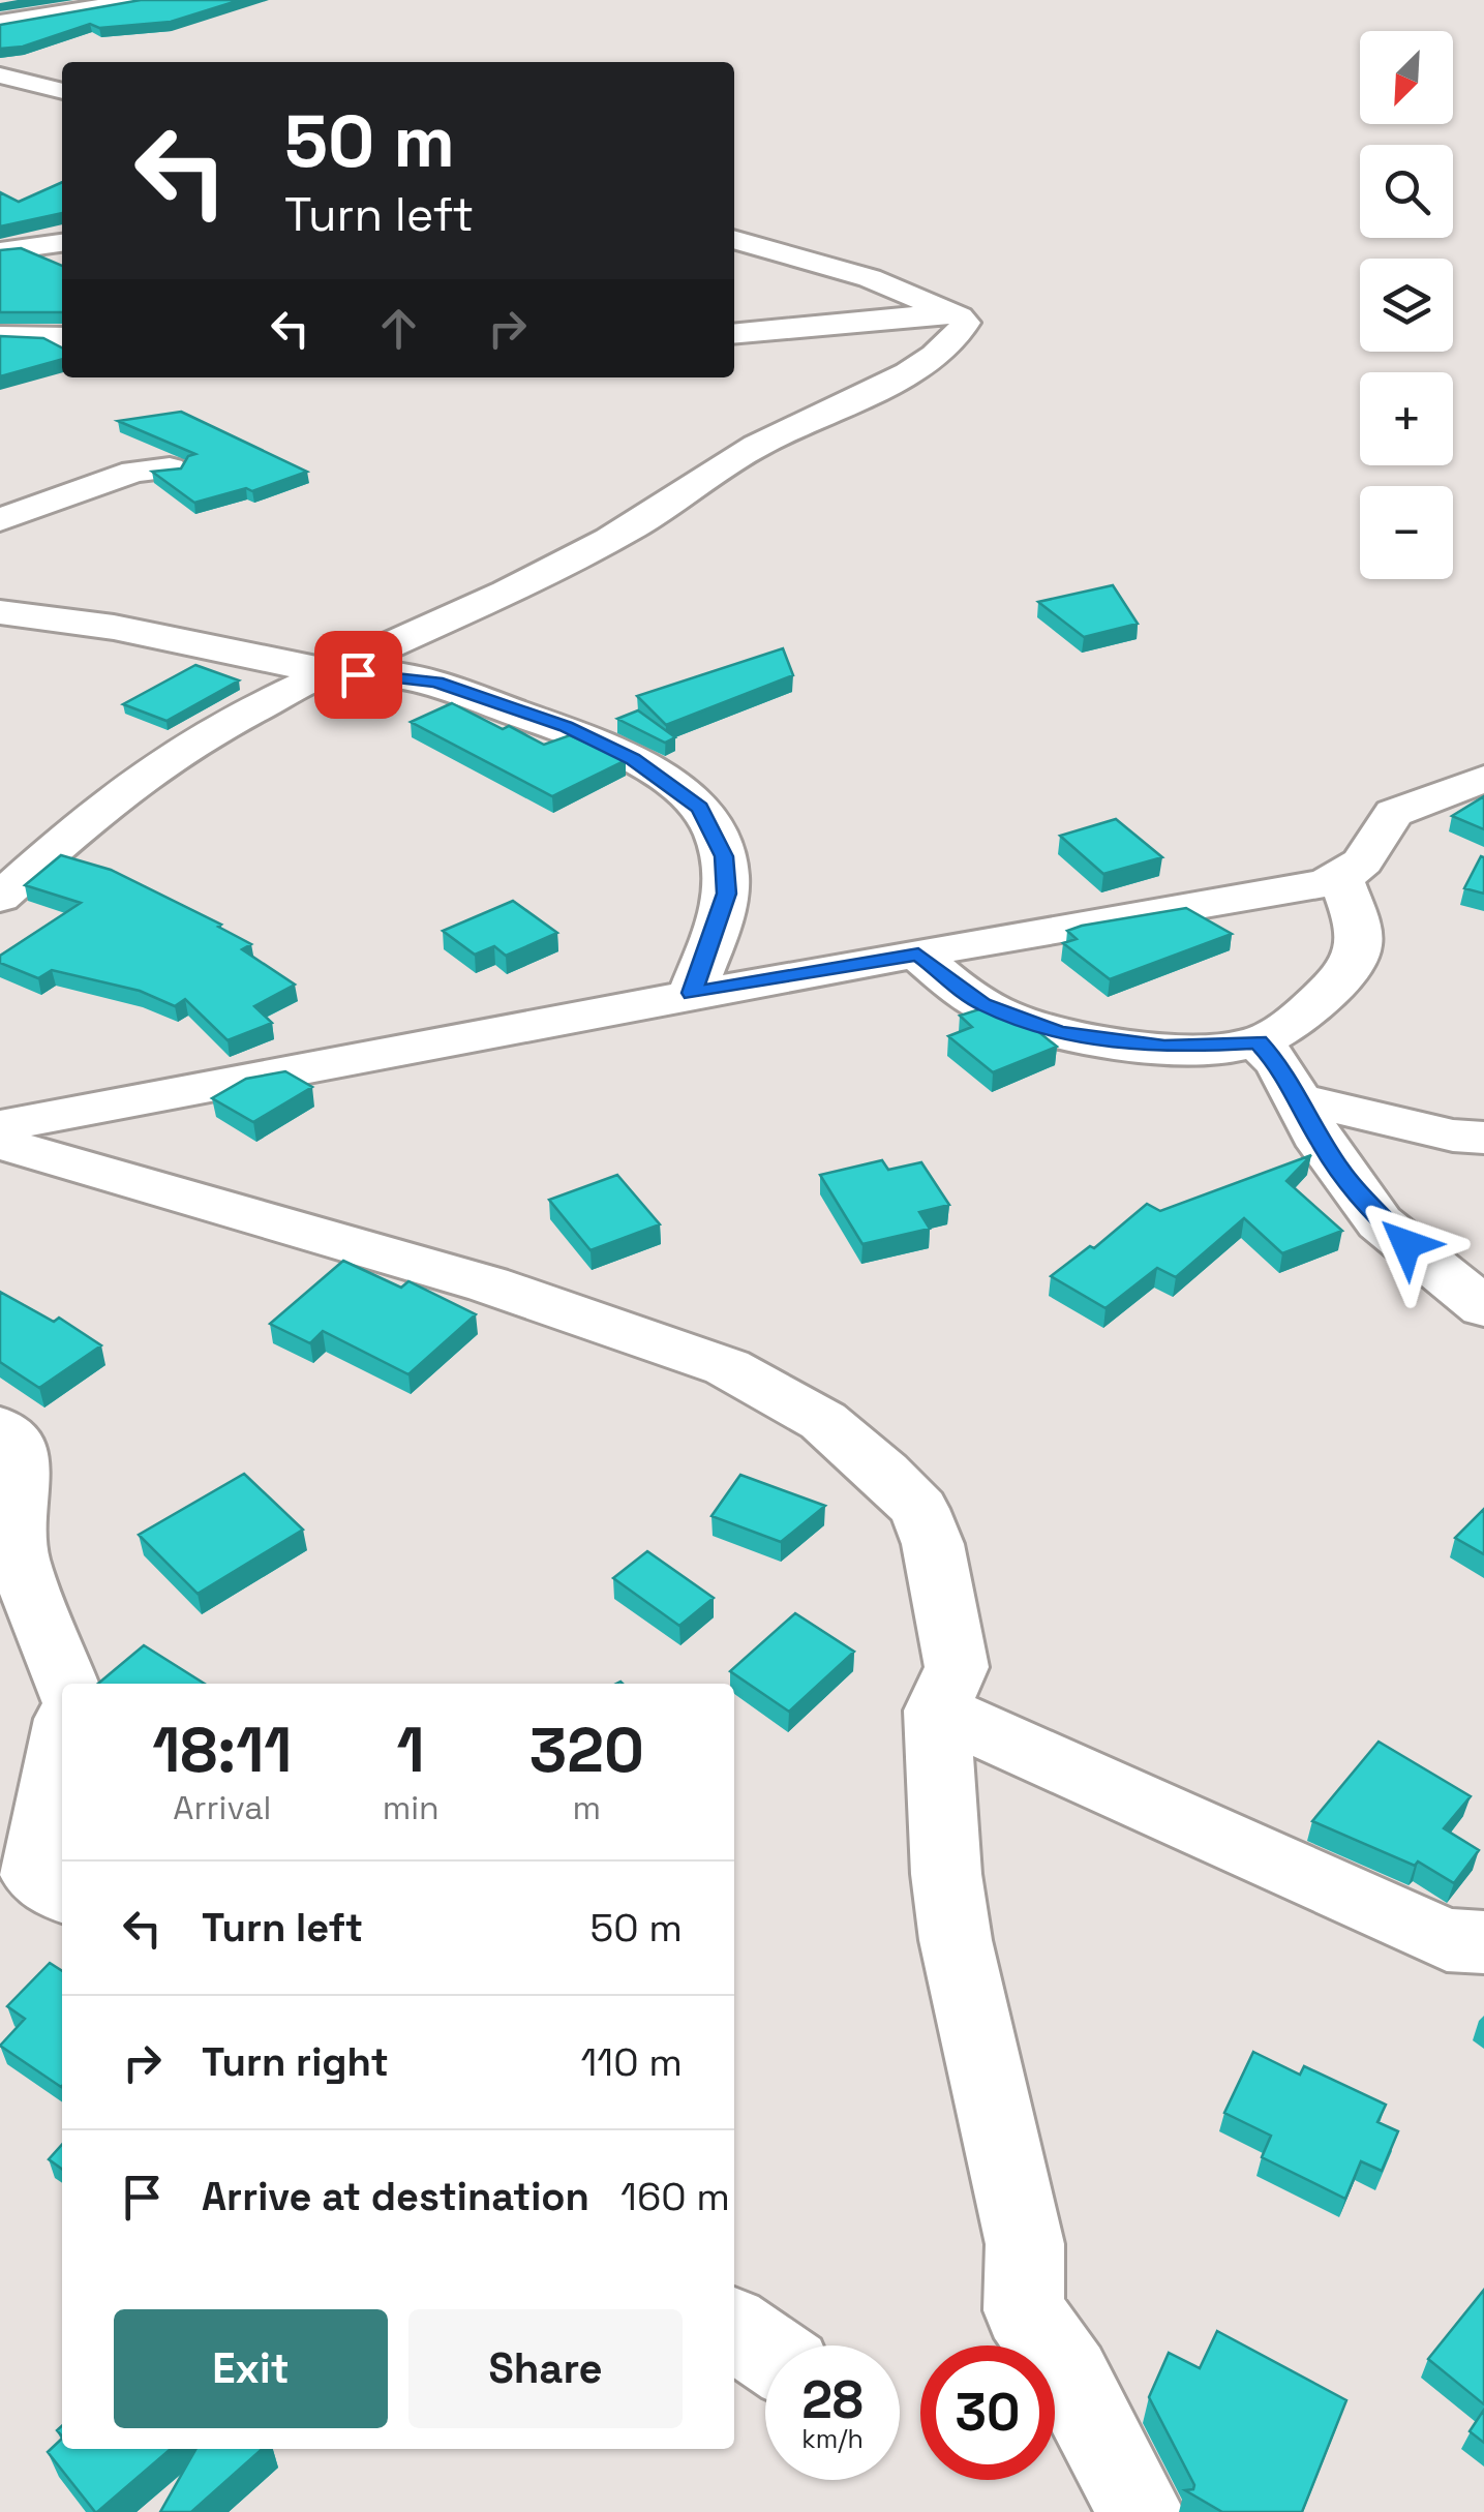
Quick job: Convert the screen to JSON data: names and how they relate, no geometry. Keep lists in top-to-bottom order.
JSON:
{
  "north": "bottom left",
  "page": {
    "map_buttons": ["+", "−"],
    "turn": ["50 m", "Turn left"],
    "eta": [
      "18:11",
      "Arrival",
      "1",
      "min",
      "320",
      "m"
    ],
    "list": [
      {
        "name": "Turn left",
        "value": "50 m"
      },
      {
        "name": "Turn right",
        "value": "110 m"
      },
      {
        "name": "Arrive at destination",
        "value": "160 m"
      }
    ],
    "buttons": ["Exit", "Share"],
    "speed": "28 km/h",
    "limit": "30"
  }
}
